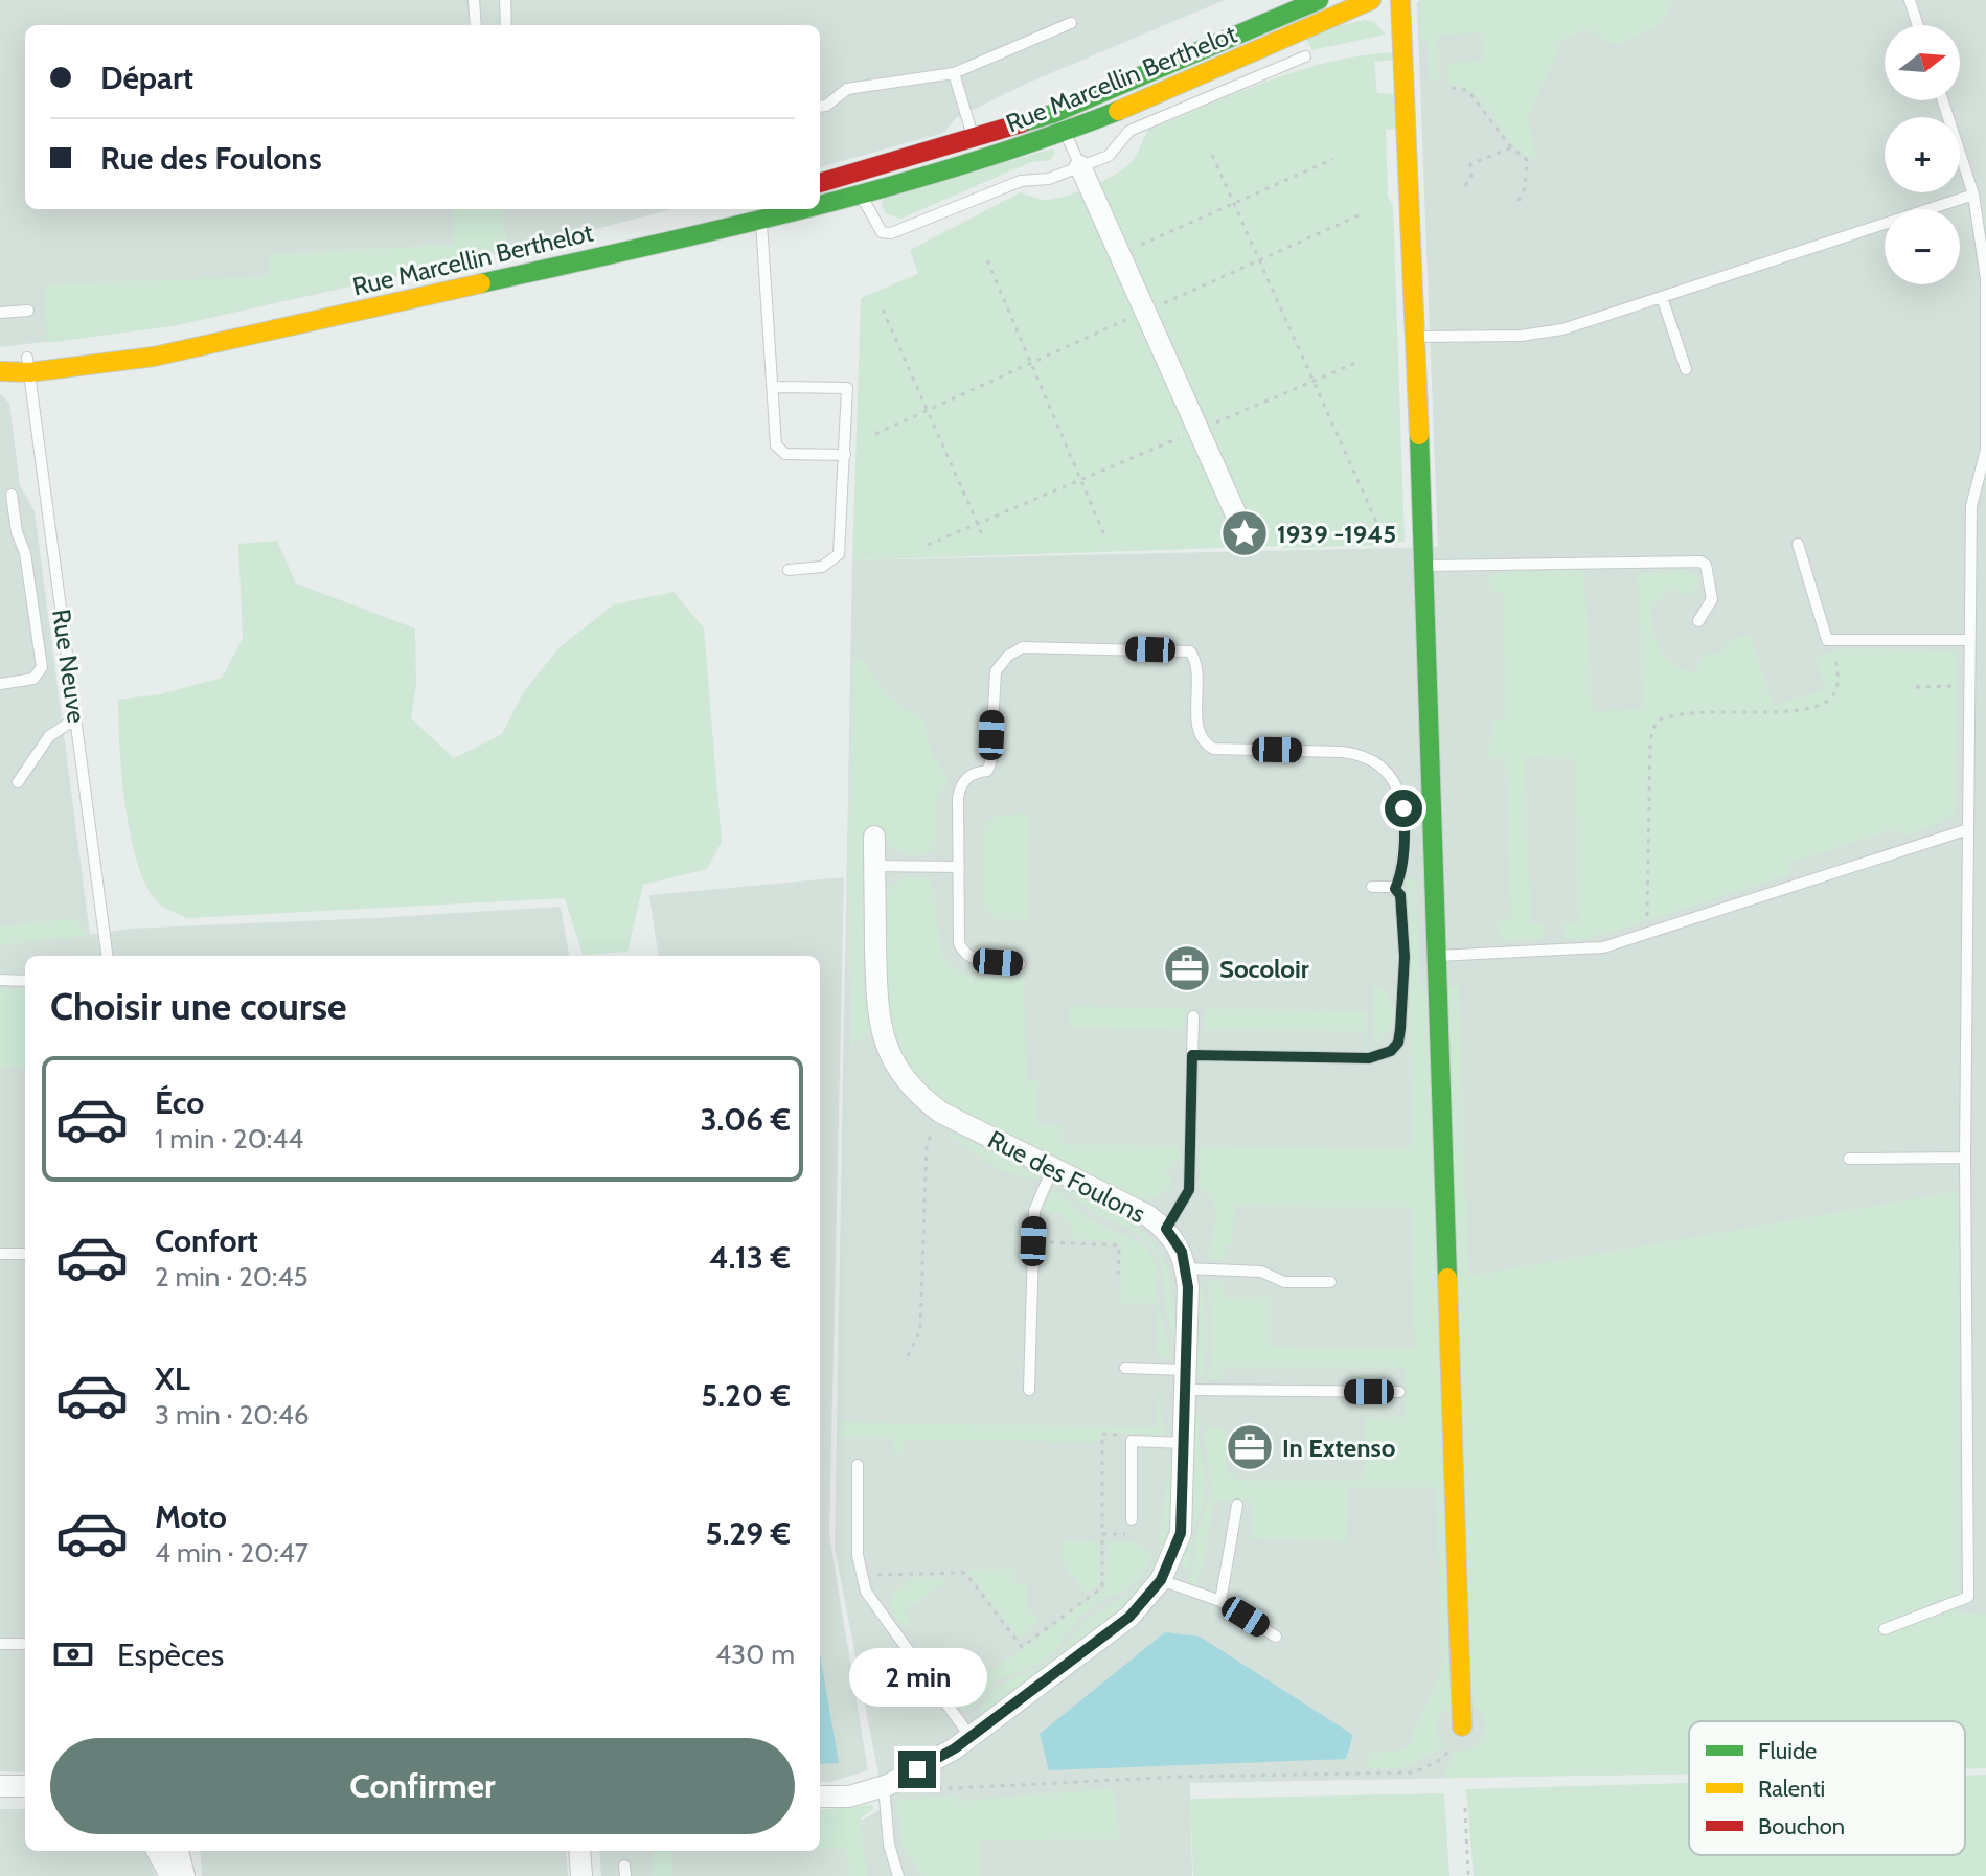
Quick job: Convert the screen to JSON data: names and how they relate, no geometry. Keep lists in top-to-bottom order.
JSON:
{
  "streets": {
    "main road": ["Rue Marcellin Berthelot"],
    "street": ["Rue des Foulons"],
    "lane": ["Rue Neuve"]
  },
  "crossings": [
    ["Rue Marcellin Berthelot", "Rue Neuve"]
  ],
  "places": {
    "place": ["1939 -1945"],
    "office": ["Socoloir", "In Extenso"]
  },
  "legend": ["Fluide", "Ralenti", "Bouchon"],
  "north": "right",
  "page": {
    "map_buttons": ["+", "−"],
    "banner": ["Départ", "Rue des Foulons"],
    "heading": "Choisir une course",
    "list": [
      {
        "name": "Éco",
        "note": "1 min · 20:44",
        "value": "3.06 €"
      },
      {
        "name": "Confort",
        "note": "2 min · 20:45",
        "value": "4.13 €"
      },
      {
        "name": "XL",
        "note": "3 min · 20:46",
        "value": "5.20 €"
      },
      {
        "name": "Moto",
        "note": "4 min · 20:47",
        "value": "5.29 €"
      }
    ],
    "pay": ["Espèces", "430 m"],
    "bubble": "2 min",
    "buttons": "Confirmer"
  }
}
